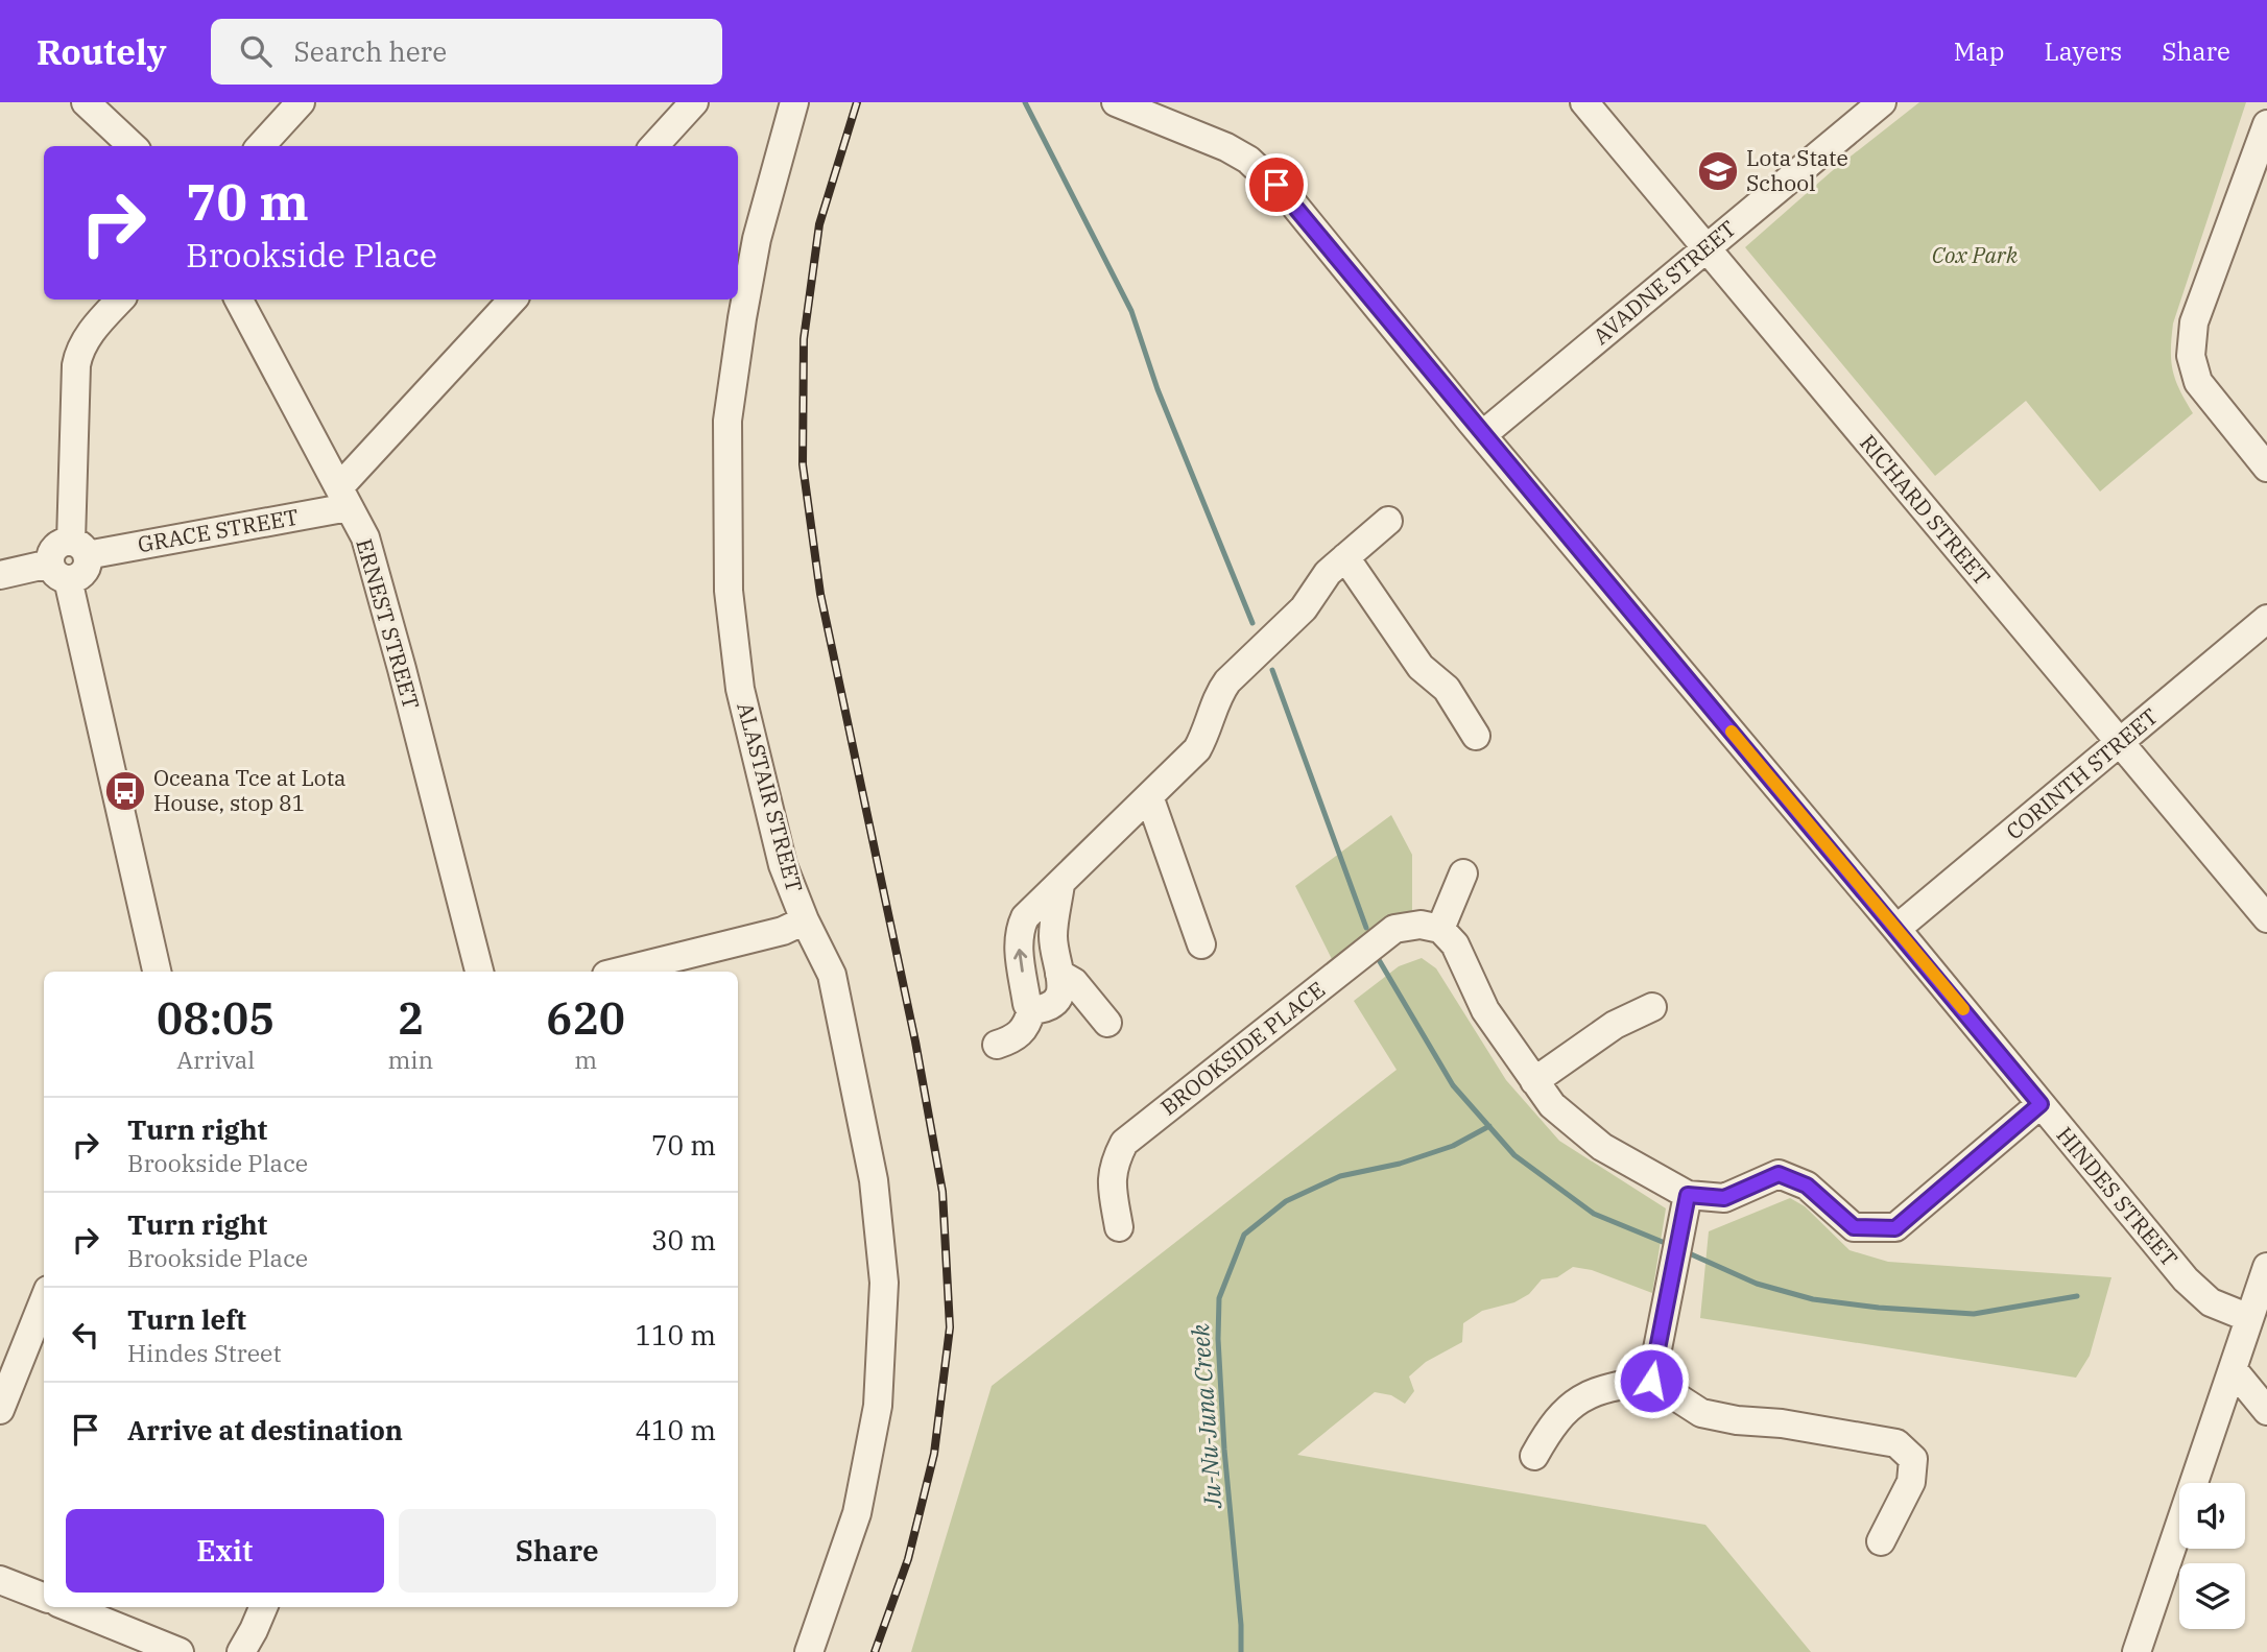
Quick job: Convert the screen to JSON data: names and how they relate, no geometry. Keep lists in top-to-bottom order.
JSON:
{
  "streets": {
    "street": [
      "AVADNE STREET",
      "RICHARD STREET",
      "GRACE STREET",
      "ERNEST STREET",
      "CORINTH STREET",
      "ALASTAIR STREET",
      "BROOKSIDE PLACE",
      "HINDES STREET"
    ]
  },
  "crossings": [
    ["AVADNE STREET", "RICHARD STREET"],
    ["AVADNE STREET", "HINDES STREET"],
    ["RICHARD STREET", "CORINTH STREET"],
    ["GRACE STREET", "ERNEST STREET"],
    ["CORINTH STREET", "HINDES STREET"]
  ],
  "water": ["Ju-Nu-Juna Creek"],
  "parks": ["Cox Park"],
  "places": {
    "school or university": ["Lota State School"],
    "bus stop": ["Oceana Tce at Lota House, stop 81"]
  },
  "page": {
    "header": "Routely",
    "search": "Search here",
    "nav": ["Map", "Layers", "Share"],
    "turn": ["70 m", "Brookside Place"],
    "eta": [
      "08:05",
      "Arrival",
      "2",
      "min",
      "620",
      "m"
    ],
    "list": [
      {
        "name": "Turn right",
        "note": "Brookside Place",
        "value": "70 m"
      },
      {
        "name": "Turn right",
        "note": "Brookside Place",
        "value": "30 m"
      },
      {
        "name": "Turn left",
        "note": "Hindes Street",
        "value": "110 m"
      },
      {
        "name": "Arrive at destination",
        "value": "410 m"
      }
    ],
    "buttons": ["Exit", "Share"]
  }
}
